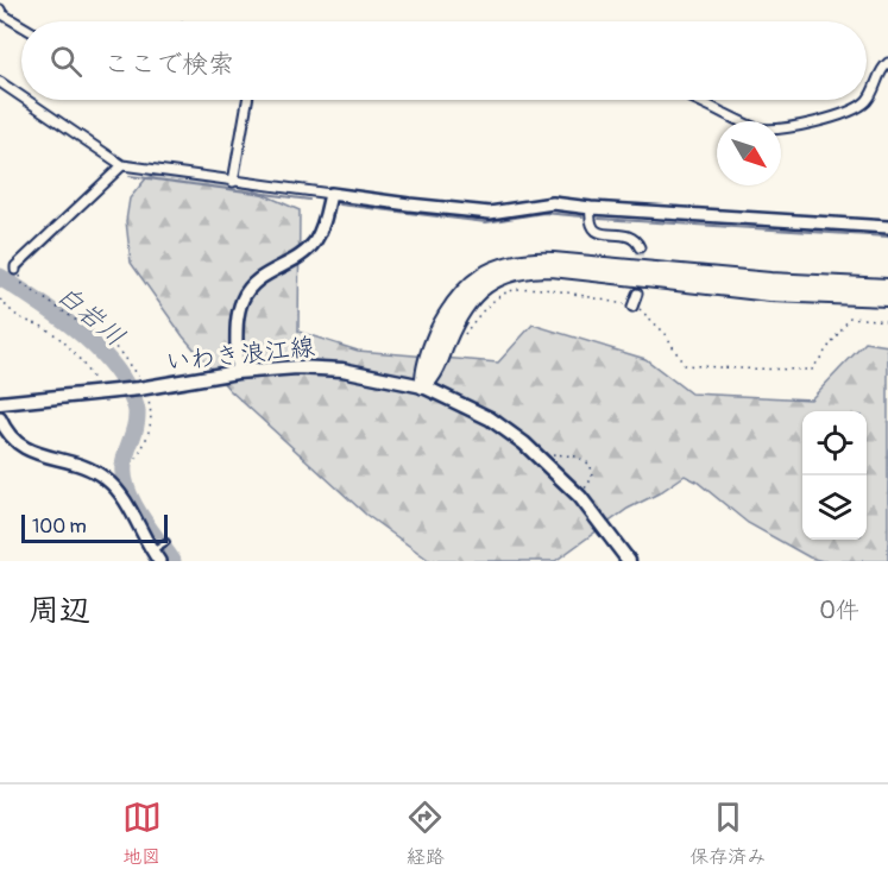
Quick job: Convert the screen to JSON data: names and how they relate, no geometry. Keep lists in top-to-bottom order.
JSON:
{
  "streets": {
    "main road": ["いわき浪江線"]
  },
  "water": ["白岩川"],
  "scale_bar": "100 m",
  "north": "bottom right",
  "page": {
    "search": "ここで検索",
    "scale": "100 m",
    "heading": ["周辺", "0件"],
    "nav": ["地図", "経路", "保存済み"]
  }
}
